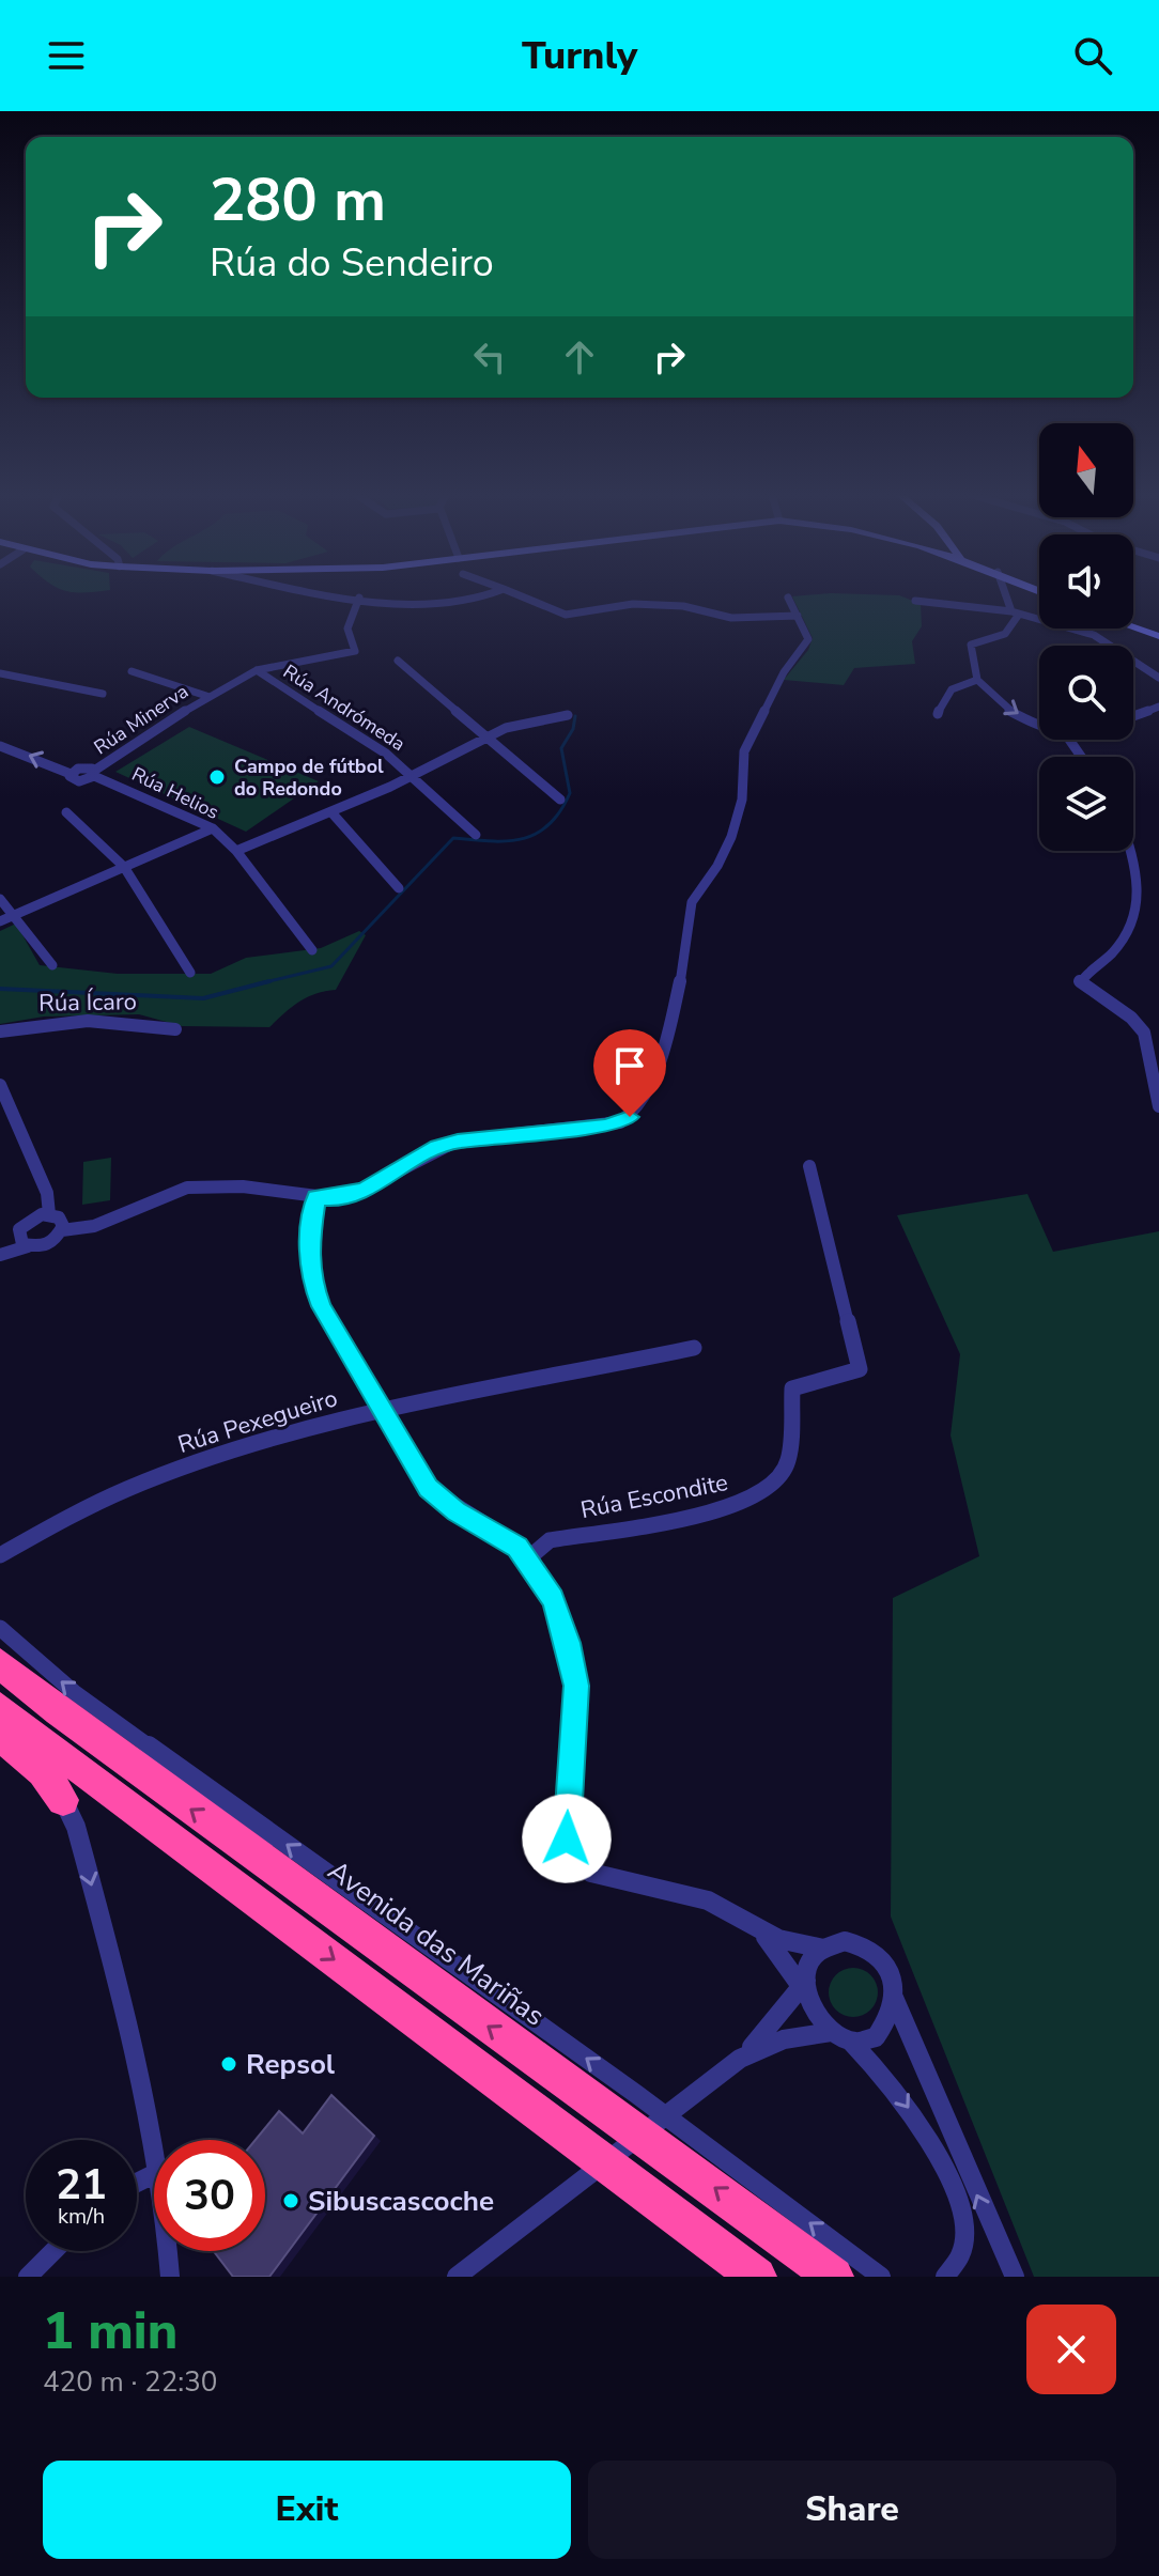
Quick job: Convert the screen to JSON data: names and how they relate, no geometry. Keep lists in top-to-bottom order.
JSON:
{
  "streets": {
    "highway": ["Avenida das Mariñas"],
    "street": [
      "Rúa Andrómeda",
      "Rúa Minerva",
      "Rúa Helios",
      "Rúa Ícaro",
      "Rúa Pexegueiro",
      "Rúa Escondite"
    ]
  },
  "crossings": [
    ["Rúa Andrómeda", "Rúa Minerva"],
    ["Rúa Minerva", "Rúa Helios"]
  ],
  "places": ["Campo de fútbol do Redondo", "Repsol", "Sibuscascoche"],
  "north": "top",
  "page": {
    "header": "Turnly",
    "turn": ["280 m", "Rúa do Sendeiro"],
    "speed": "21 km/h",
    "limit": "30",
    "heading": ["1 min", "420 m · 22:30"],
    "buttons": ["Exit", "Share"]
  }
}
